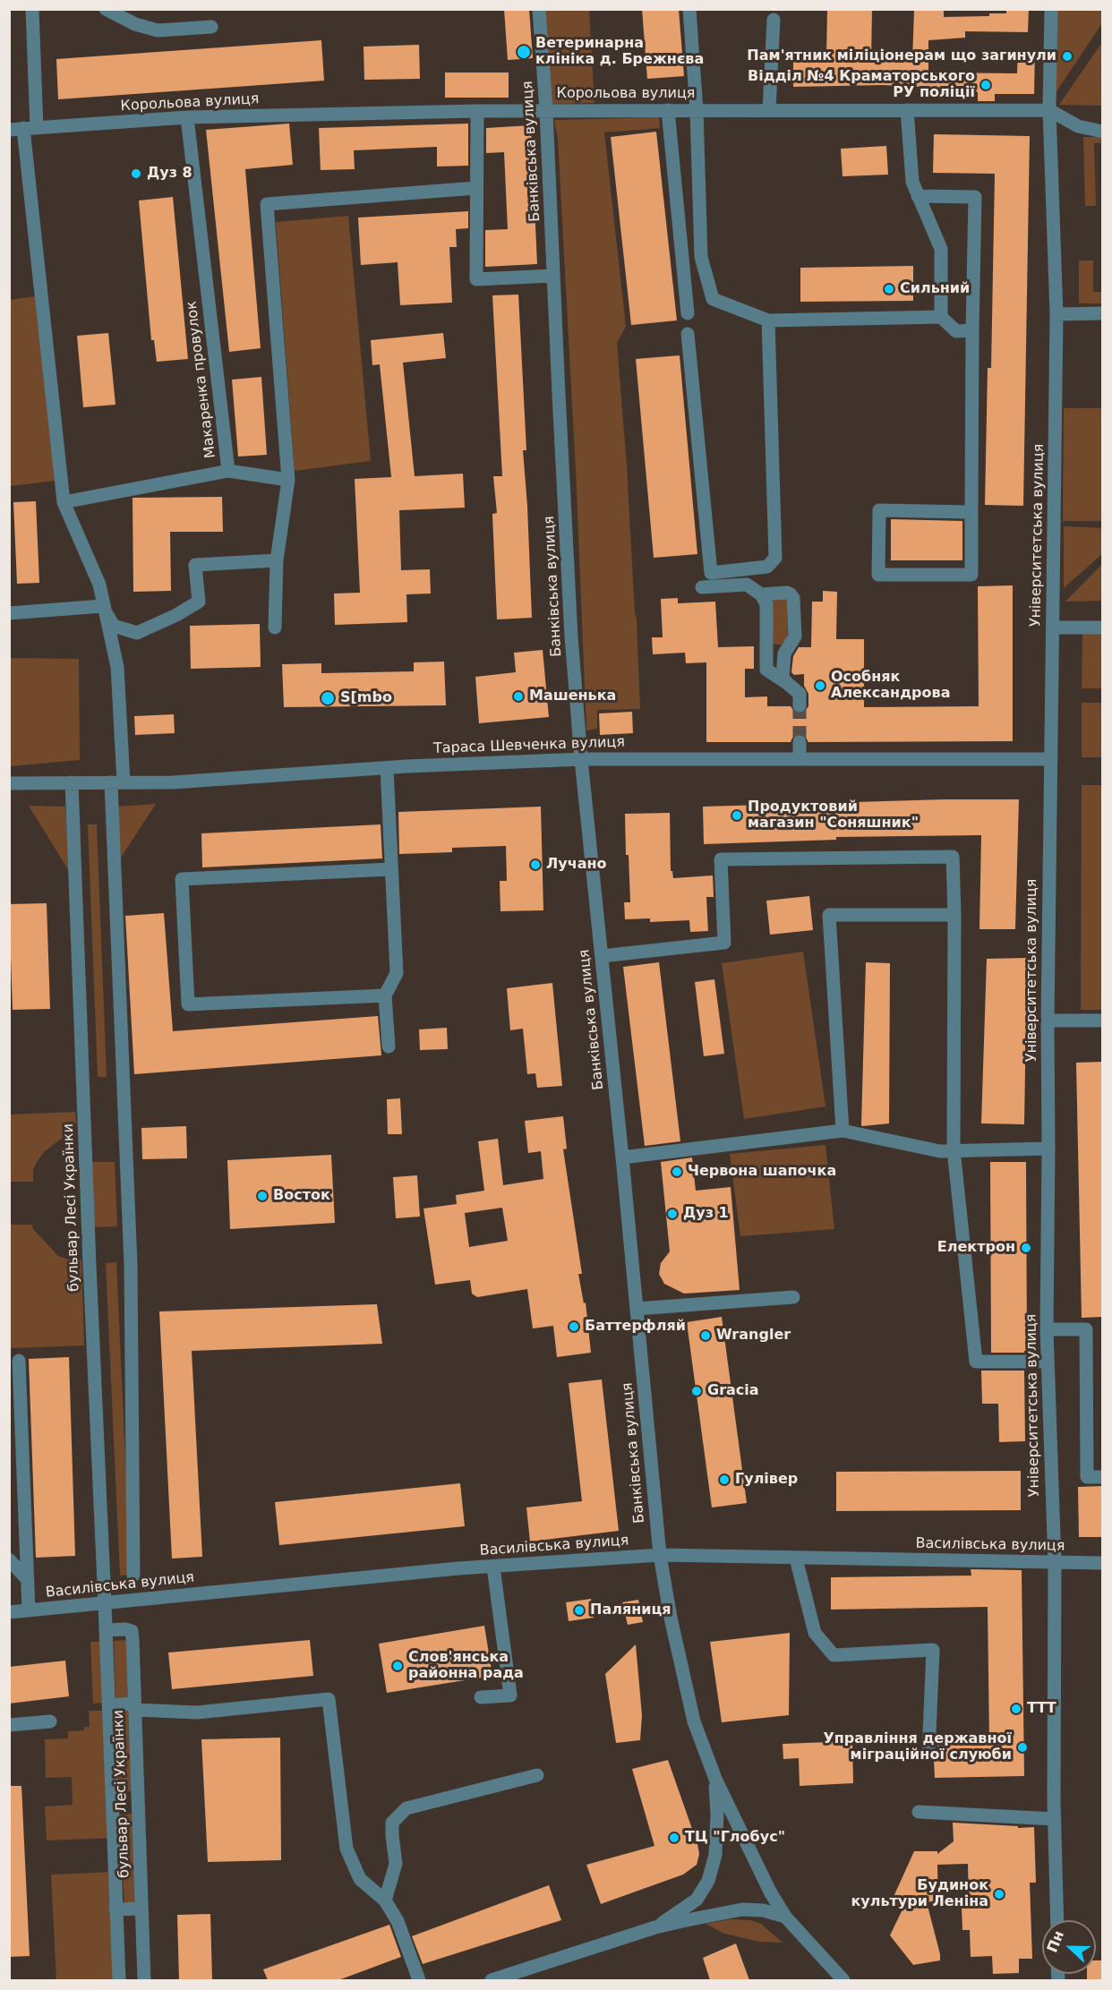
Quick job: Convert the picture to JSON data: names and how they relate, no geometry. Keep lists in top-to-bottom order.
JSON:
{
  "streets": {
    "street": [
      "Корольова вулиця",
      "Банківська вулиця",
      "Макаренка провулок",
      "Університетська вулиця",
      "Тараса Шевченка вулиця",
      "бульвар Лесі Українки",
      "Василівська вулиця"
    ]
  },
  "crossings": [
    ["Корольова вулиця", "Банківська вулиця"],
    ["Корольова вулиця", "Макаренка провулок"],
    ["Корольова вулиця", "Університетська вулиця"],
    ["Банківська вулиця", "Тараса Шевченка вулиця"],
    ["Банківська вулиця", "Василівська вулиця"],
    ["Університетська вулиця", "Тараса Шевченка вулиця"],
    ["Університетська вулиця", "Василівська вулиця"],
    ["Тараса Шевченка вулиця", "бульвар Лесі Українки"],
    ["бульвар Лесі Українки", "Василівська вулиця"]
  ],
  "places": [
    "Ветеринарна клініка д. Брежнєва",
    "Пам'ятник міліціонерам що загинули",
    "Вiддiл №4 Краматорського РУ поліції",
    "Дуз 8",
    "Сильний",
    "Особняк Александрова",
    "Машенька",
    "S[mbo",
    "Продуктовий магазин \"Соняшник\"",
    "Лучано",
    "Червона шапочка",
    "Восток",
    "Дуз 1",
    "Електрон",
    "Баттерфляй",
    "Wrangler",
    "Gracia",
    "Гулівер",
    "Паляниця",
    "Слов'янська районна рада",
    "ТТТ",
    "Управління державної міграційної слуюби",
    "ТЦ \"Глобус\"",
    "Будинок культури Леніна"
  ],
  "north": "left"
}
